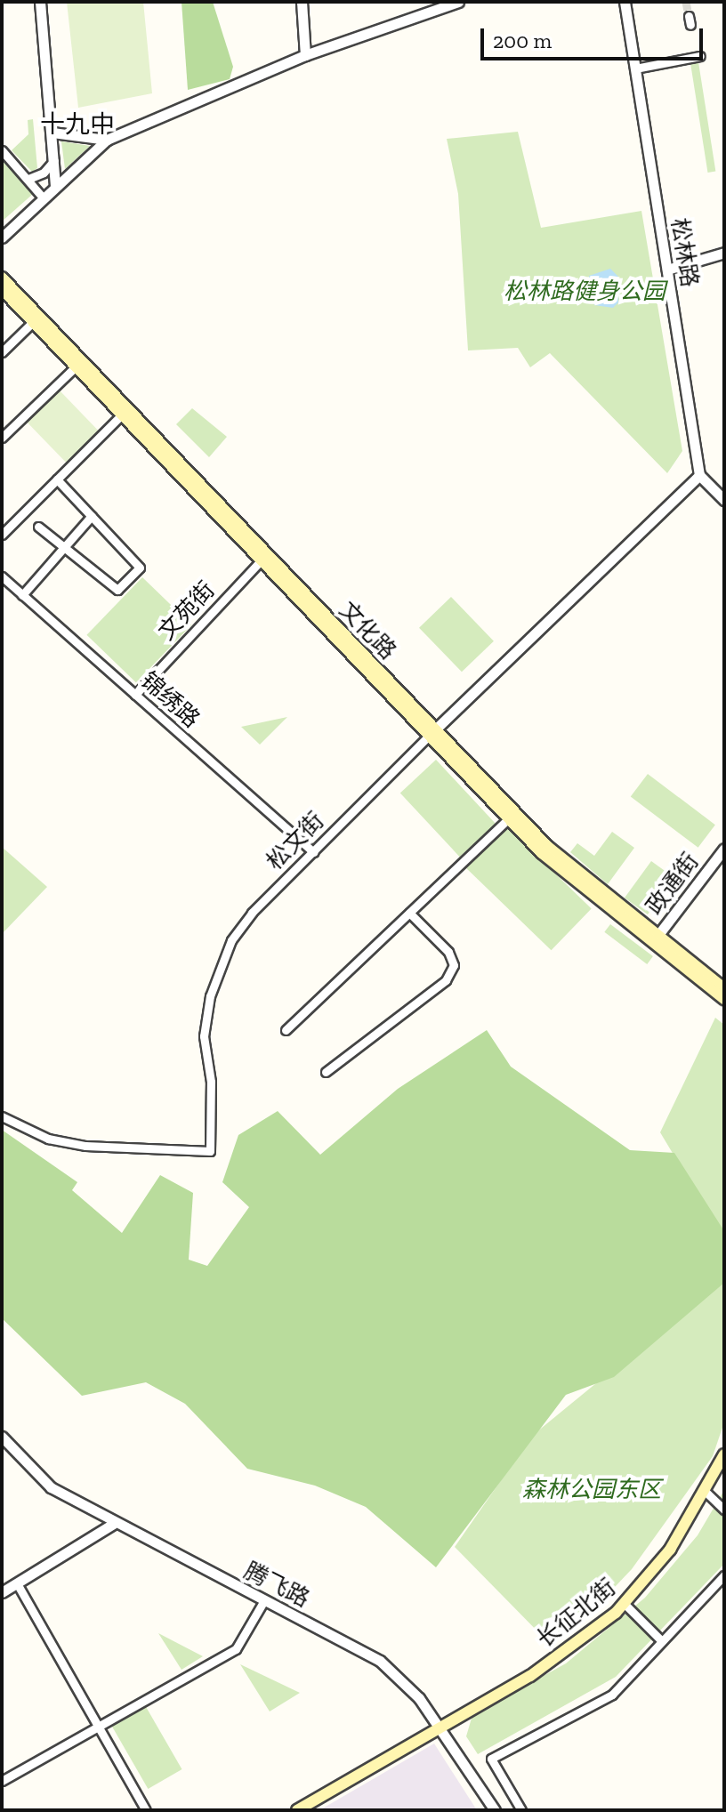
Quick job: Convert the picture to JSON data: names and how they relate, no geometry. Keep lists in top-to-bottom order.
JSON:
{
  "streets": {
    "main road": ["文化路", "长征北街"],
    "street": [
      "松林路",
      "文苑街",
      "锦绣路",
      "松文街",
      "政通街",
      "腾飞路"
    ]
  },
  "crossings": [
    ["松林路", "松文街"],
    ["文苑街", "文化路"],
    ["文苑街", "锦绣路"],
    ["文化路", "松文街"],
    ["文化路", "政通街"],
    ["锦绣路", "松文街"],
    ["腾飞路", "长征北街"]
  ],
  "districts": ["十九中"],
  "parks": ["松林路健身公园", "森林公园东区"],
  "scale_bar": "200 m"
}
